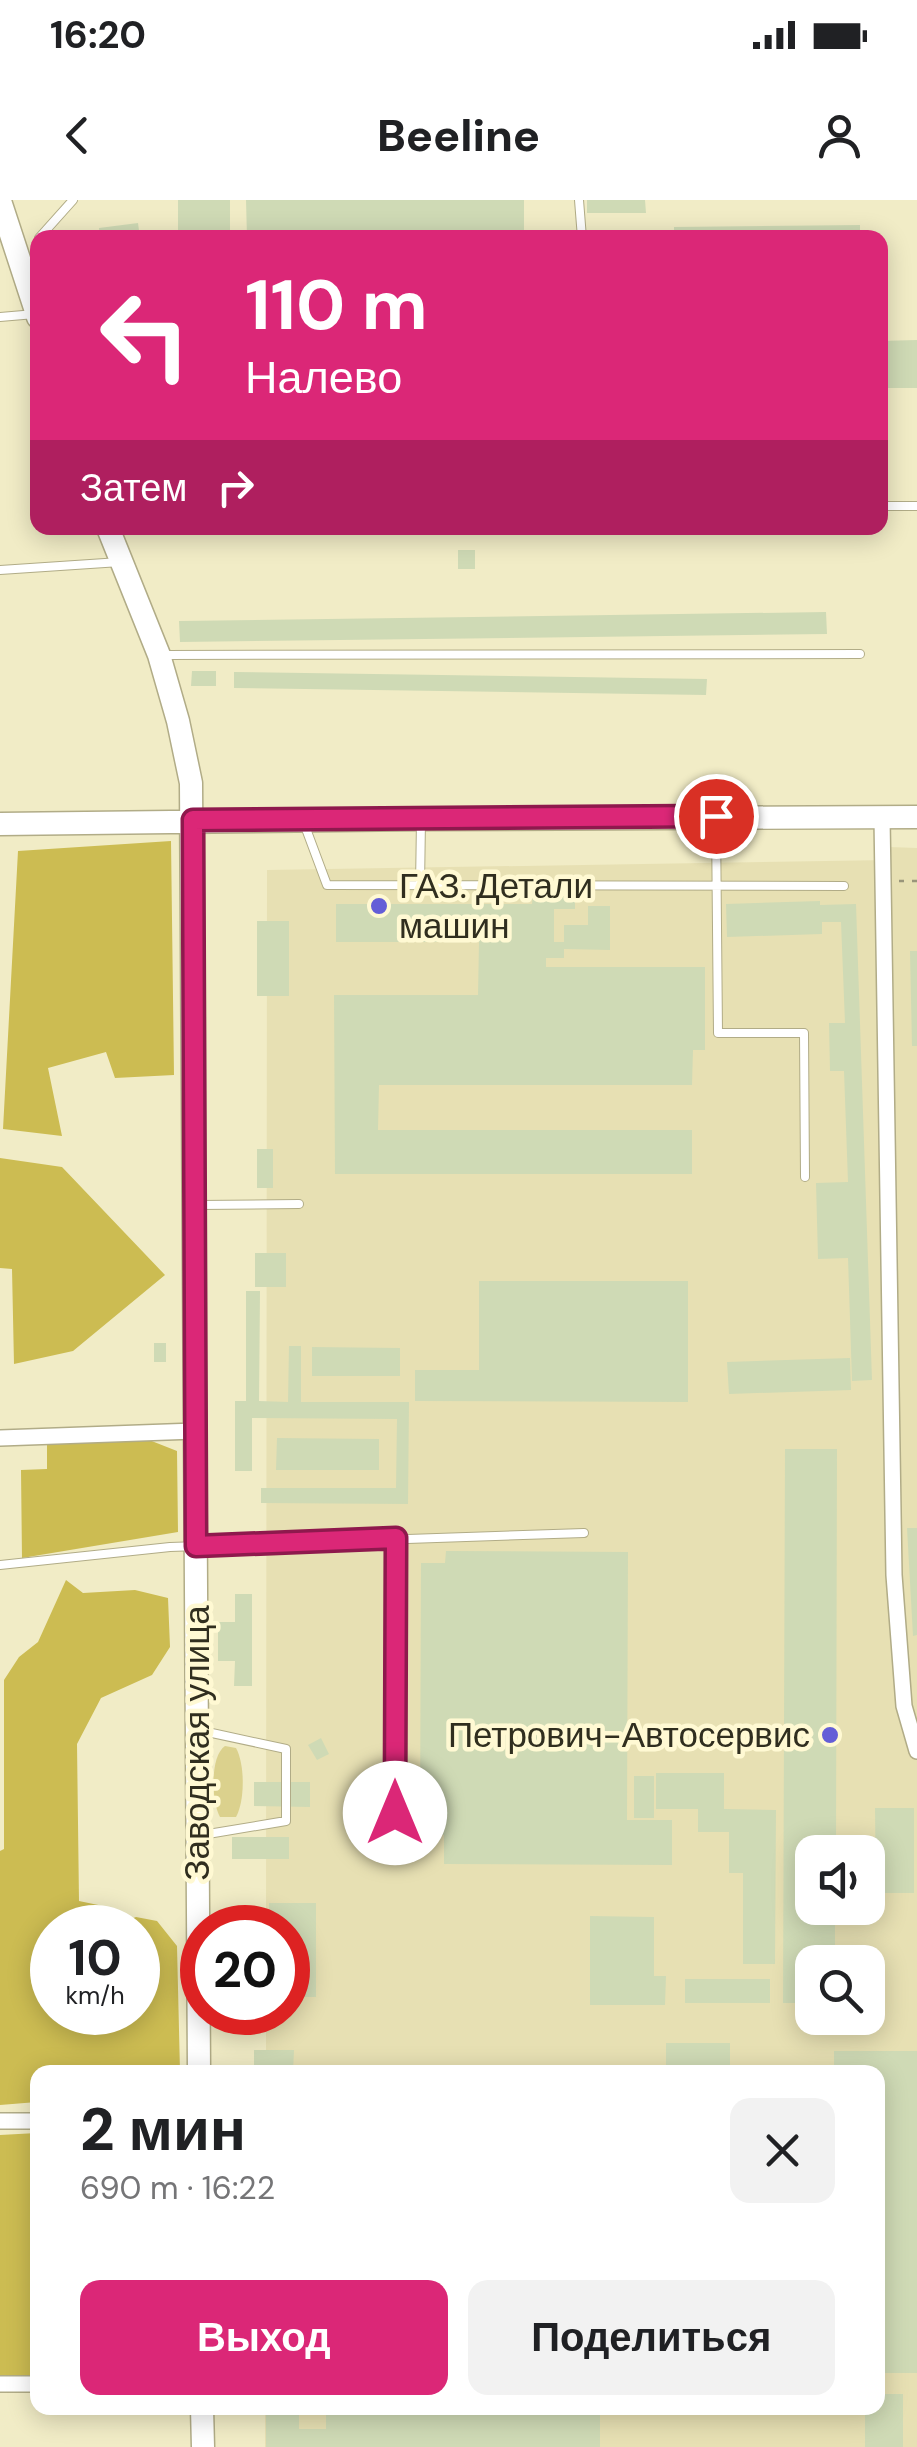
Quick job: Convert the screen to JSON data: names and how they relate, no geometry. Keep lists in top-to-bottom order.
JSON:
{
  "streets": {
    "main road": ["Заводская улица"]
  },
  "places": ["ГАЗ. Детали машин", "Петрович-Автосервис"],
  "page": {
    "status": "16:20",
    "header": "Beeline",
    "turn": ["110 m", "Налево"],
    "then": "Затем",
    "speed": "10 km/h",
    "limit": "20",
    "heading": ["2 мин", "690 m · 16:22"],
    "buttons": ["Выход", "Поделиться"]
  }
}
